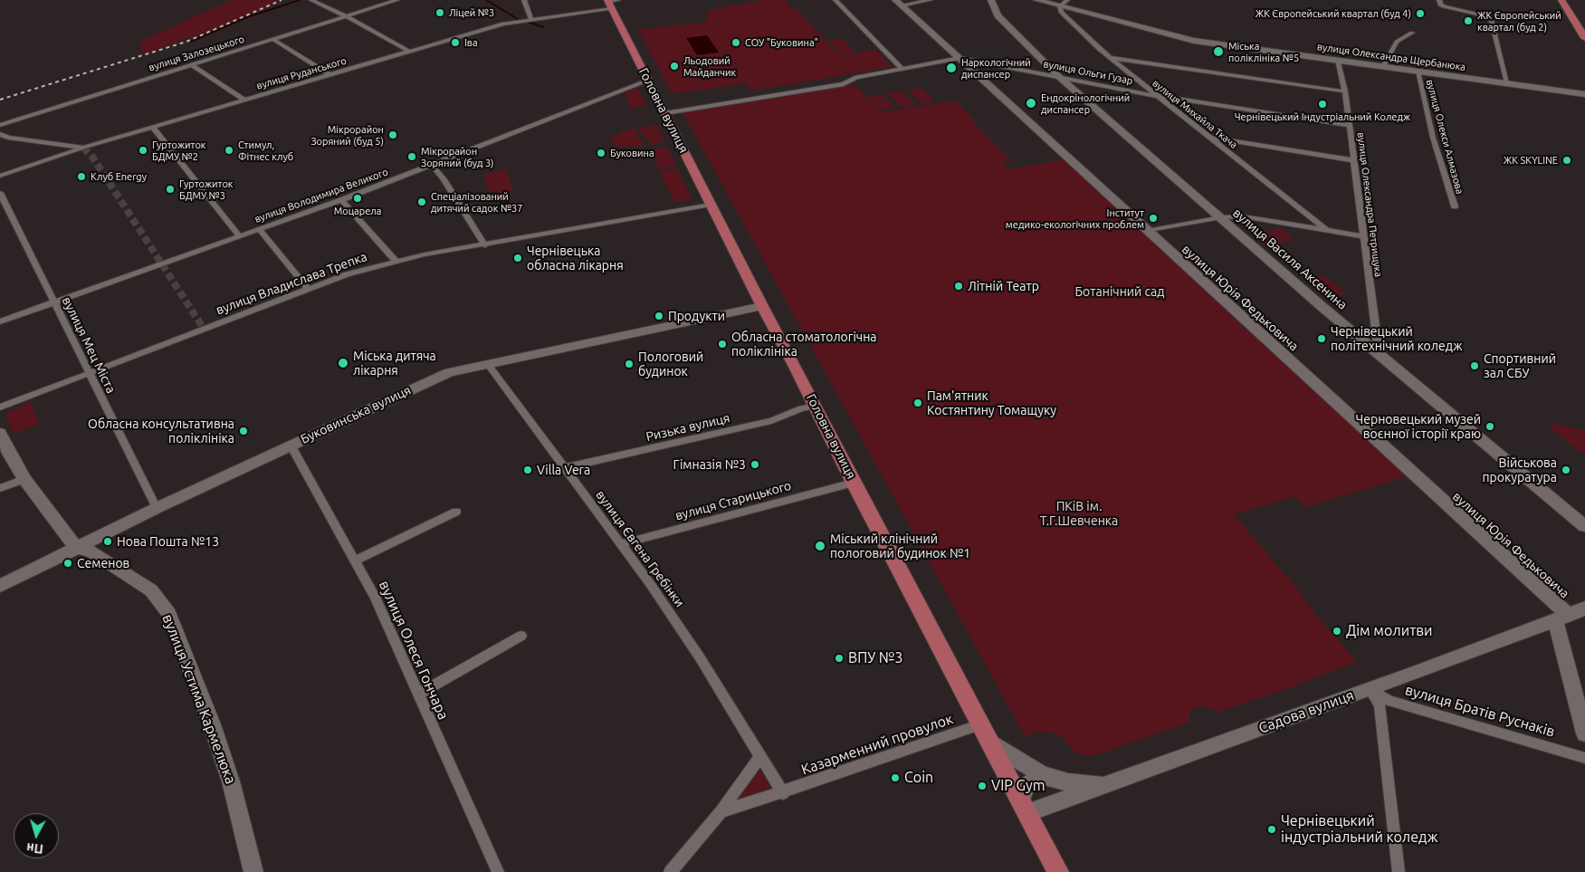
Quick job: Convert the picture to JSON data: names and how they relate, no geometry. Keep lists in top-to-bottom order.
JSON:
{
  "streets": {
    "main road": ["Головна вулиця"],
    "street": [
      "вулиця Залозецького",
      "вулиця Олександра Щербанюка",
      "вулиця Ольги Гузар",
      "вулиця Руданського",
      "вулиця Михайла Ткача",
      "вулиця Олекси Алмазова",
      "вулиця Володимира Великого",
      "вулиця Олександра Петрищука",
      "вулиця Василя Аксенина",
      "вулиця Владислава Трепка",
      "вулиця Юрія Федьковича",
      "вулиця Мец Міста",
      "Буковинська вулиця",
      "Ризька вулиця",
      "вулиця Старицького",
      "вулиця Євгена Гребінки",
      "вулиця Олеся Гончара",
      "вулиця Устима Кармелюка",
      "вулиця Братів Руснаків",
      "Садова вулиця",
      "Казарменний провулок"
    ]
  },
  "crossings": [
    ["вулиця Олександра Щербанюка", "вулиця Михайла Ткача"],
    ["вулиця Олександра Щербанюка", "вулиця Олекси Алмазова"],
    ["вулиця Олександра Щербанюка", "вулиця Олександра Петрищука"],
    ["вулиця Ольги Гузар", "Головна вулиця"],
    ["вулиця Ольги Гузар", "вулиця Михайла Ткача"],
    ["вулиця Ольги Гузар", "вулиця Олександра Петрищука"],
    ["вулиця Ольги Гузар", "вулиця Василя Аксенина"],
    ["вулиця Ольги Гузар", "вулиця Юрія Федьковича"],
    ["вулиця Руданського", "Головна вулиця"],
    ["Головна вулиця", "вулиця Володимира Великого"],
    ["Головна вулиця", "вулиця Владислава Трепка"],
    ["Головна вулиця", "Буковинська вулиця"],
    ["Головна вулиця", "Ризька вулиця"],
    ["Головна вулиця", "вулиця Старицького"],
    ["Головна вулиця", "Садова вулиця"],
    ["Головна вулиця", "Казарменний провулок"],
    ["вулиця Володимира Великого", "вулиця Мец Міста"],
    ["вулиця Олександра Петрищука", "вулиця Василя Аксенина"],
    ["вулиця Владислава Трепка", "вулиця Мец Міста"],
    ["вулиця Юрія Федьковича", "Садова вулиця"],
    ["вулиця Мец Міста", "Буковинська вулиця"],
    ["Буковинська вулиця", "вулиця Євгена Гребінки"],
    ["Буковинська вулиця", "вулиця Олеся Гончара"],
    ["Буковинська вулиця", "вулиця Устима Кармелюка"],
    ["Ризька вулиця", "вулиця Євгена Гребінки"],
    ["вулиця Старицького", "вулиця Євгена Гребінки"],
    ["вулиця Євгена Гребінки", "Казарменний провулок"],
    ["вулиця Братів Руснаків", "Садова вулиця"]
  ],
  "parks": ["Ботанічний сад", "ПКіВ ім. Т.Г.Шевченка"],
  "places": [
    "Ліцей №3",
    "ЖК Європейський квартал (буд 4)",
    "ЖК Європейський квартал (буд 2)",
    "Іва",
    "СОУ \"Буковина\"",
    "Міська поліклініка №5",
    "Льодовий Майданчик",
    "Наркологічний диспансер",
    "Ендокрінологічний диспансер",
    "Чернівецький Індустріальний Коледж",
    "Мікрорайон Зоряний (буд 5)",
    "Гуртожиток БДМУ №2",
    "Стимул, Фітнес клуб",
    "Буковина",
    "Мікрорайон Зоряний (буд 3)",
    "ЖК SKYLINE",
    "Клуб Energy",
    "Гуртожиток БДМУ №3",
    "Моцарела",
    "Спеціалізований дитячий садок №37",
    "Інститут медико-екологічних проблем",
    "Чернівецька обласна лікарня",
    "Літній Театр",
    "Продукти",
    "Чернівецький політехнічний коледж",
    "Обласна стоматологічна поліклініка",
    "Міська дитяча лікарня",
    "Пологовий будинок",
    "Спортивний зал СБУ",
    "Пам'ятник Костянтину Томащуку",
    "Черновецький музей воєнної історії краю",
    "Обласна консультативна поліклініка",
    "Гімназія №3",
    "Villa Vera",
    "Військова прокуратура",
    "Нова Пошта №13",
    "Міський клінічний пологовий будинок №1",
    "Семенов",
    "Дім молитви",
    "ВПУ №3",
    "Coin",
    "VIP Gym",
    "Чернівецький індустріальний коледж"
  ],
  "north": "bottom"
}
